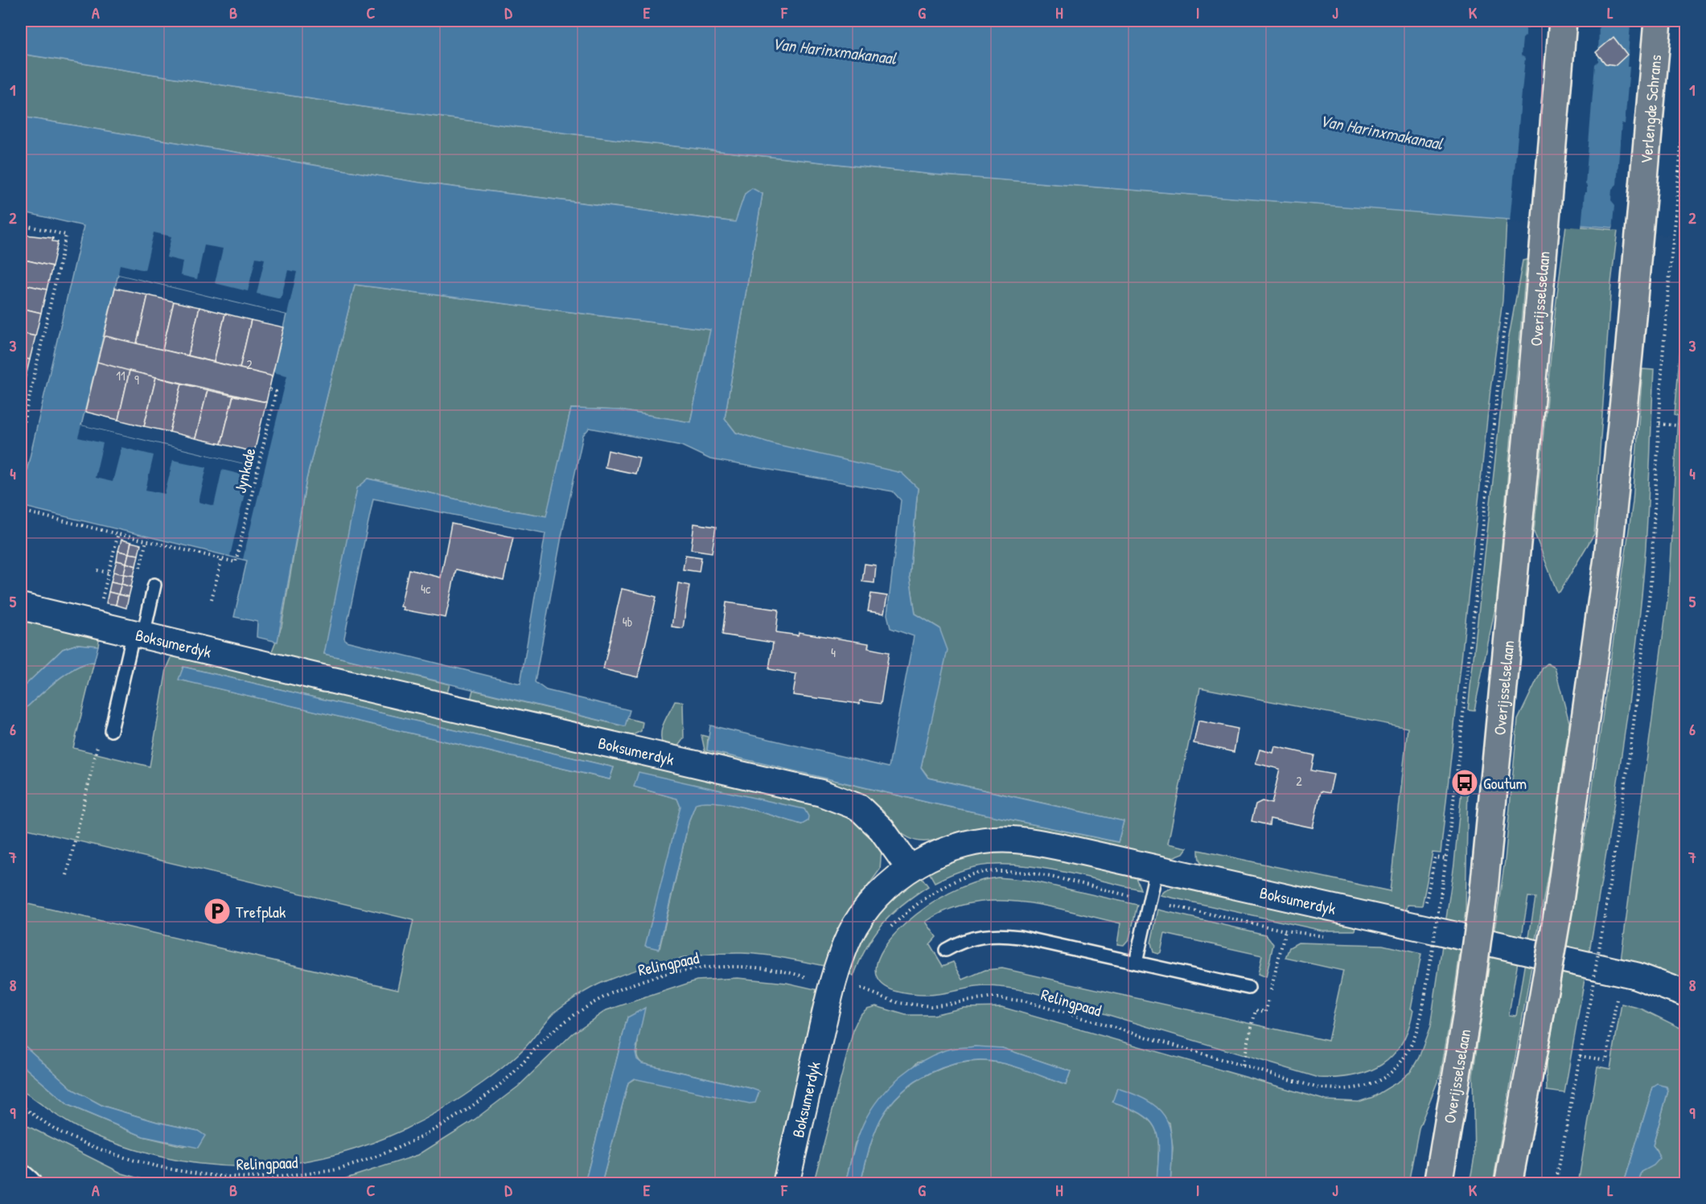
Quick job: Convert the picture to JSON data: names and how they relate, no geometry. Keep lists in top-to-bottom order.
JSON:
{
  "streets": {
    "main road": ["Verlengde Schrans", "Overijsselselaan"],
    "street": ["Boksumerdyk"],
    "path": ["Jynkade", "Relingpaad"]
  },
  "crossings": [
    ["Overijsselselaan", "Relingpaad"],
    ["Boksumerdyk", "Relingpaad"]
  ],
  "water": ["Van Harinxmakanaal"],
  "places": {
    "bus stop": ["Goutum"],
    "parking": ["Trefplak"]
  },
  "house_numbers": [
    "2",
    "11",
    "9",
    "4c",
    "4b",
    "4",
    "2"
  ],
  "grid": {
    "columns": [
      "A",
      "B",
      "C",
      "D",
      "E",
      "F",
      "G",
      "H",
      "I",
      "J",
      "K",
      "L"
    ],
    "rows": [
      "1",
      "2",
      "3",
      "4",
      "5",
      "6",
      "7",
      "8",
      "9"
    ]
  }
}
